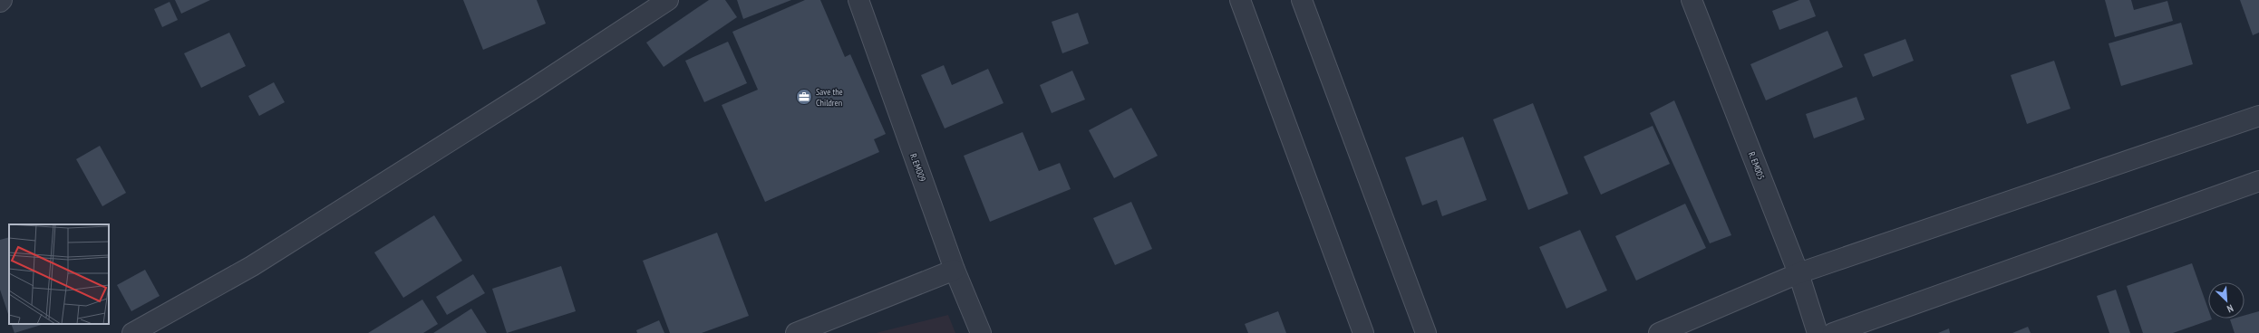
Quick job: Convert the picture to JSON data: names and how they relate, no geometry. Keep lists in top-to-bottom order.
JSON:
{
  "streets": {
    "street": ["R. EM005", "R. EM009"]
  },
  "places": {
    "office": ["Save the Children"]
  },
  "north": "bottom right"
}
